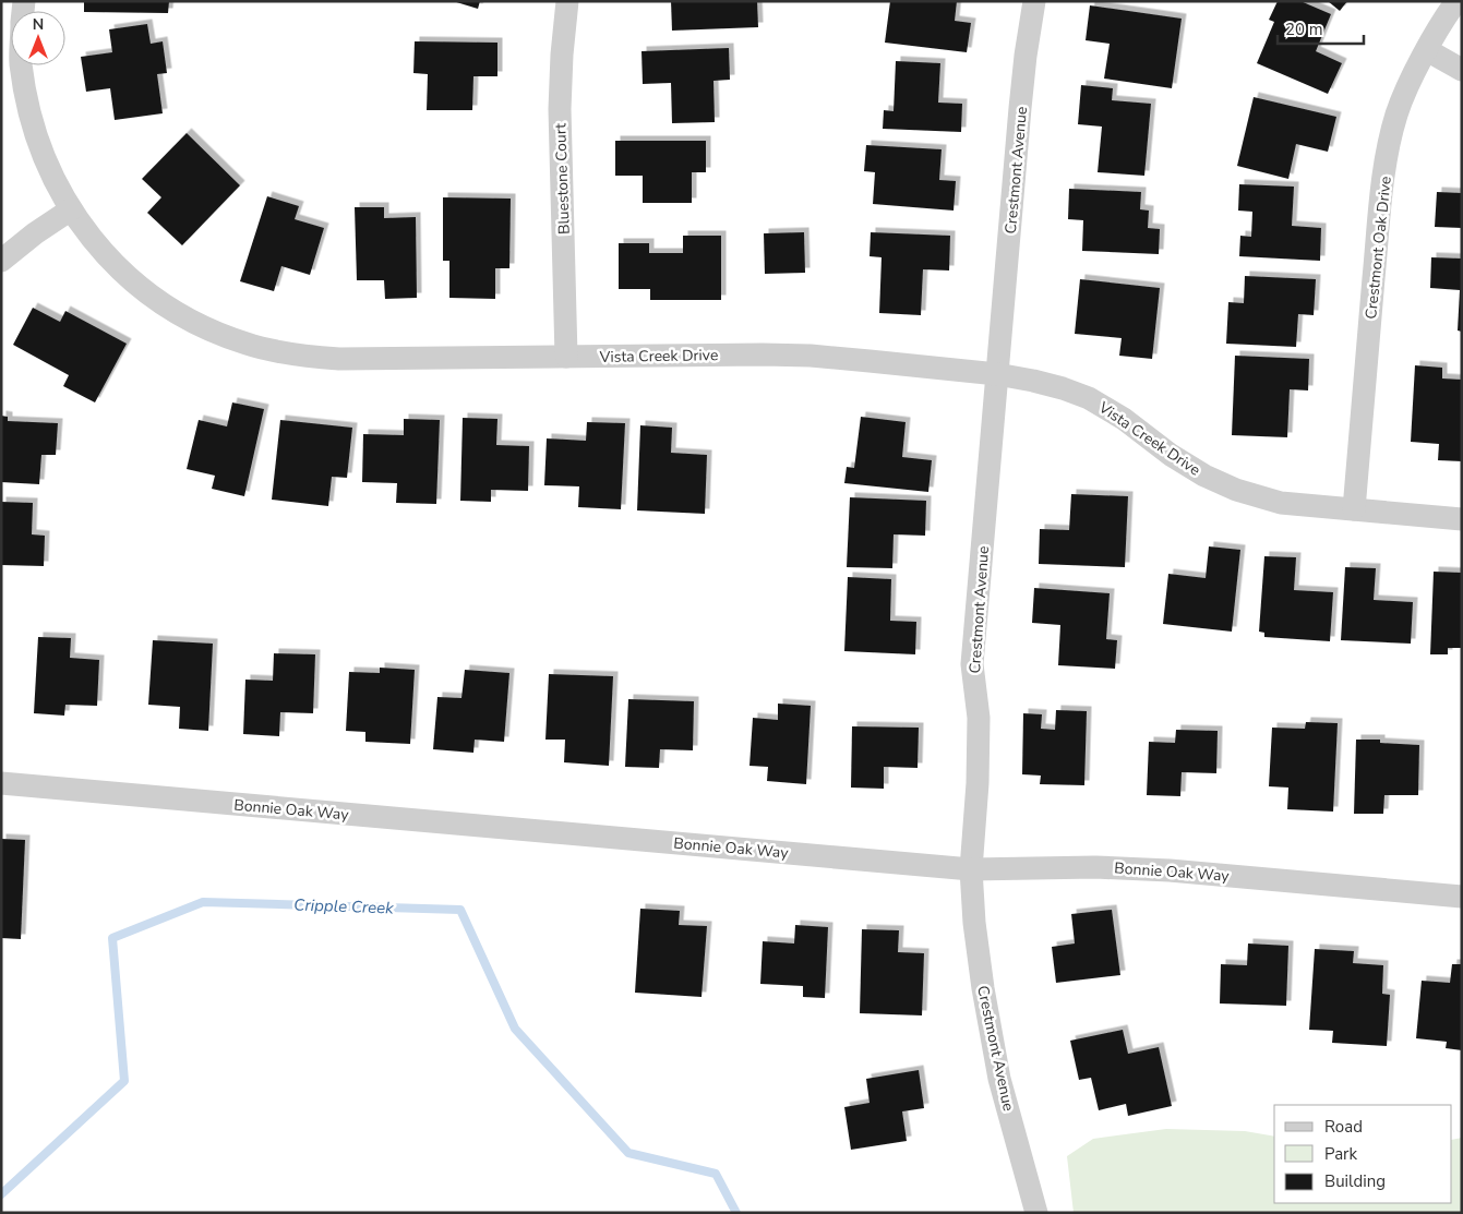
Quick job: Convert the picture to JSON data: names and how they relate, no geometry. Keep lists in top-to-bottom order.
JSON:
{
  "streets": {
    "street": [
      "Crestmont Avenue",
      "Bluestone Court",
      "Crestmont Oak Drive",
      "Vista Creek Drive",
      "Bonnie Oak Way"
    ]
  },
  "crossings": [
    ["Crestmont Avenue", "Vista Creek Drive"],
    ["Crestmont Avenue", "Bonnie Oak Way"],
    ["Bluestone Court", "Vista Creek Drive"],
    ["Crestmont Oak Drive", "Vista Creek Drive"]
  ],
  "water": ["Cripple Creek"],
  "legend": ["Road", "Park", "Building"],
  "scale_bar": "20 m",
  "north": "top"
}
